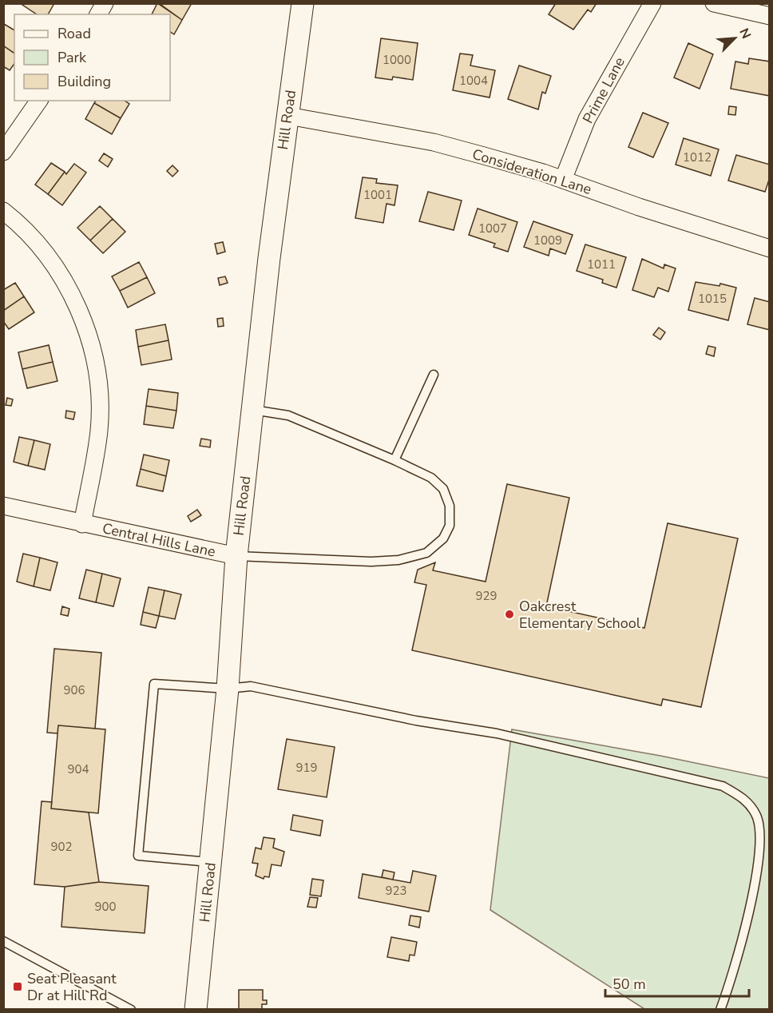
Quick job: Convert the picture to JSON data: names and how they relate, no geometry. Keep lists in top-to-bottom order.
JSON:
{
  "streets": {
    "street": [
      "Prime Lane",
      "Hill Road",
      "Consideration Lane",
      "Central Hills Lane"
    ]
  },
  "crossings": [
    ["Prime Lane", "Consideration Lane"],
    ["Hill Road", "Consideration Lane"],
    ["Hill Road", "Central Hills Lane"]
  ],
  "places": {
    "other": ["Oakcrest Elementary School"],
    "transit": ["Seat Pleasant Dr at Hill Rd"]
  },
  "house_numbers": [
    "1000",
    "1004",
    "1012",
    "1001",
    "1007",
    "1009",
    "1011",
    "1015",
    "929",
    "906",
    "919",
    "904",
    "902",
    "923",
    "900"
  ],
  "legend": ["Road", "Park", "Building"],
  "scale_bar": "50 m",
  "north": "top right"
}
